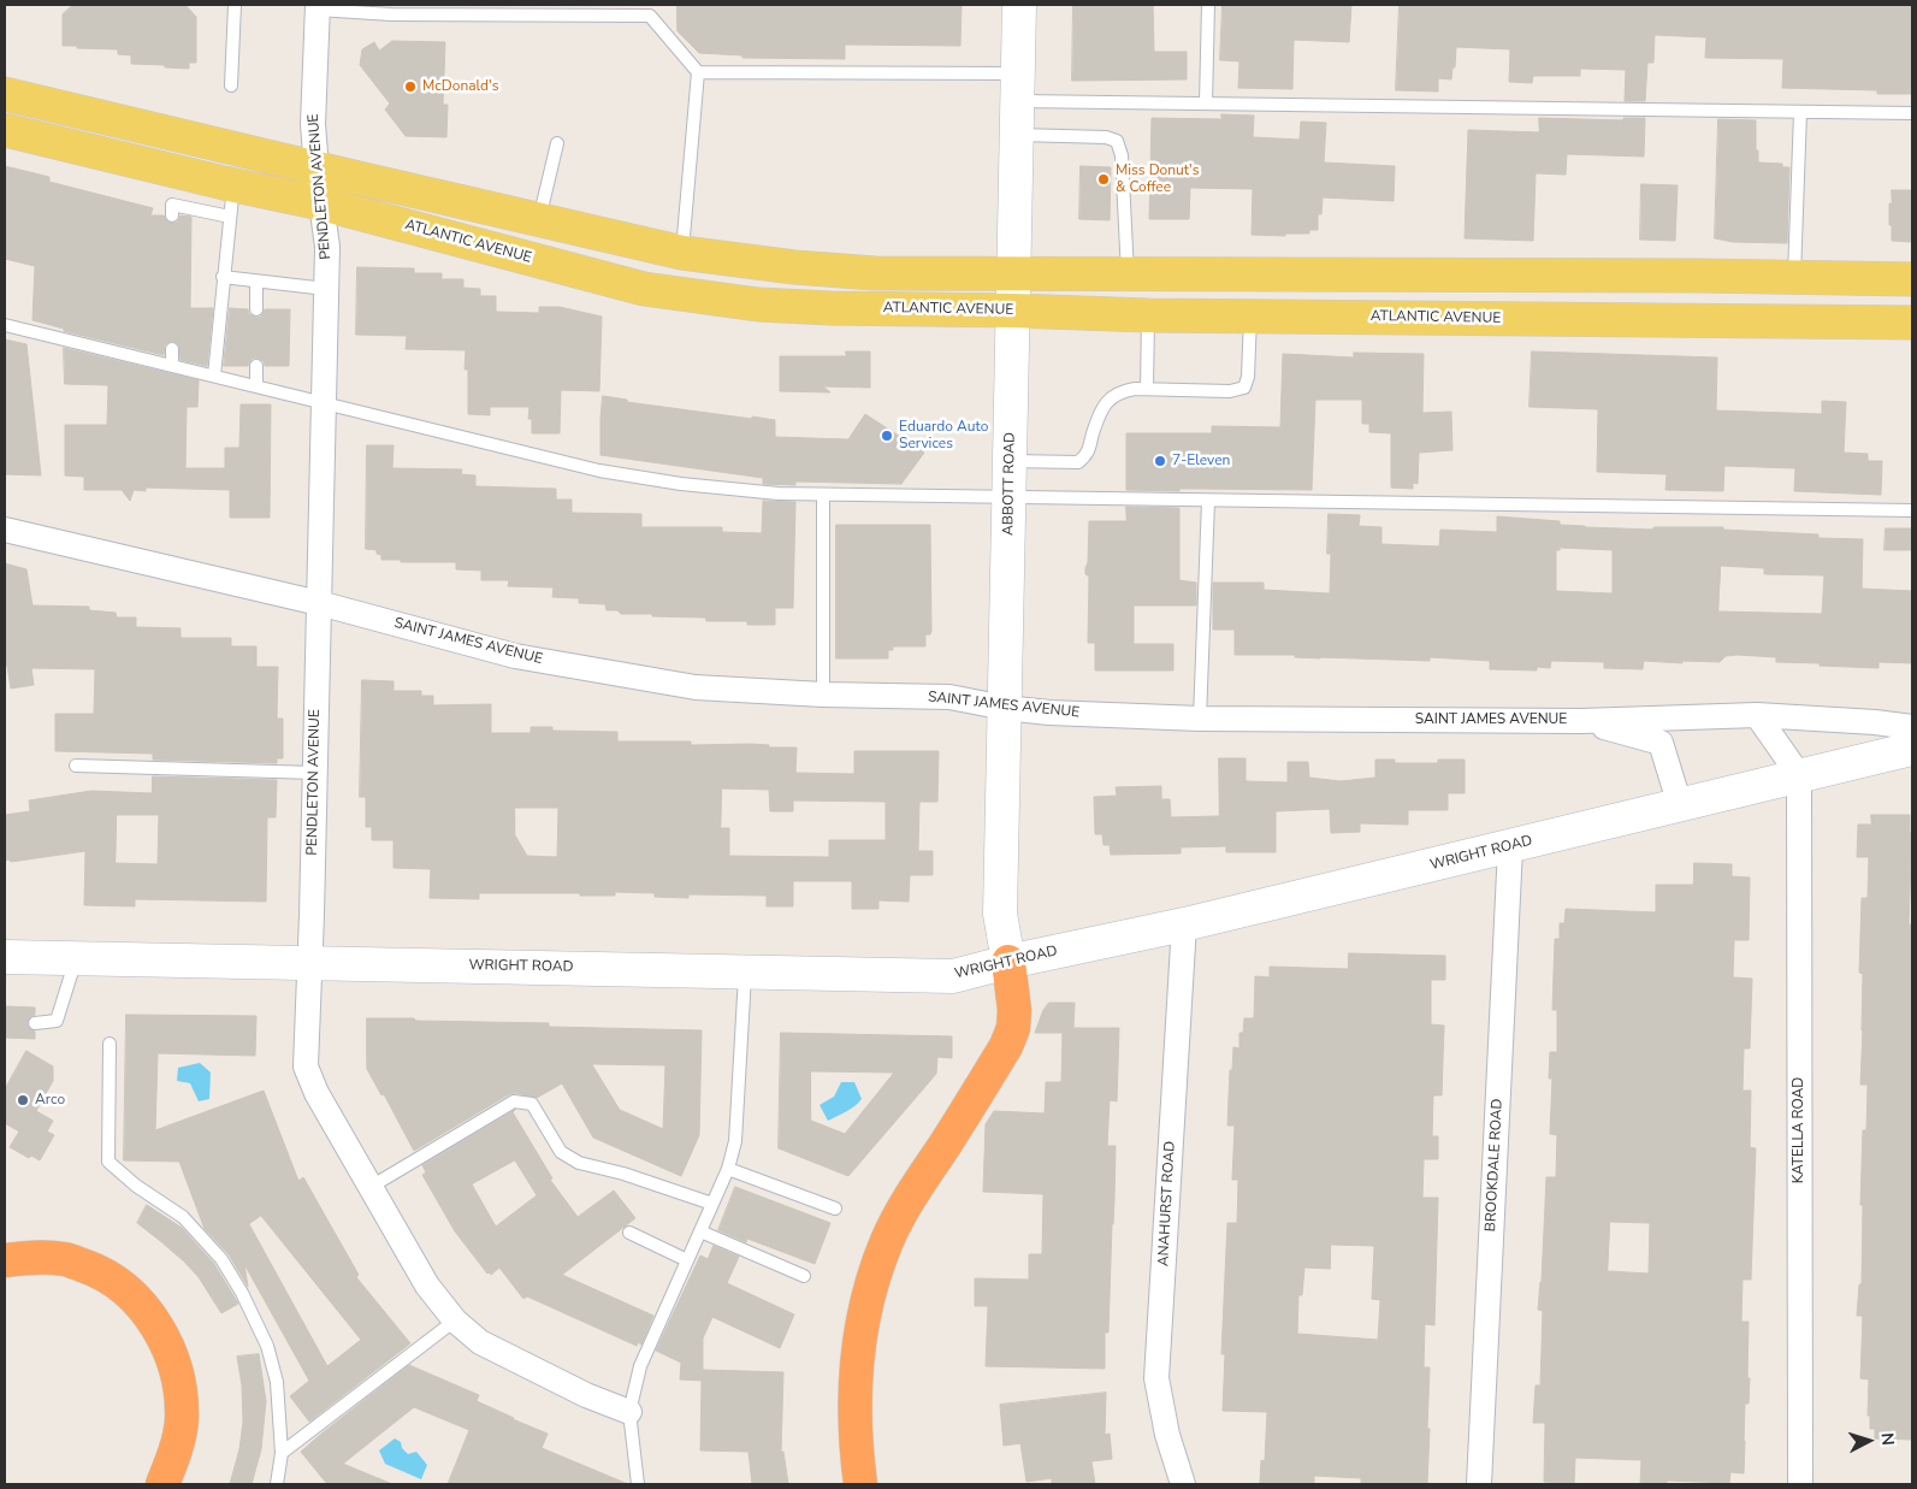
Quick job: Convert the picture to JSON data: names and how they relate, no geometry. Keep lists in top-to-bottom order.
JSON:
{
  "streets": {
    "main road": ["ATLANTIC AVENUE"],
    "street": [
      "PENDLETON AVENUE",
      "ABBOTT ROAD",
      "SAINT JAMES AVENUE",
      "WRIGHT ROAD",
      "KATELLA ROAD",
      "BROOKDALE ROAD",
      "ANAHURST ROAD"
    ]
  },
  "crossings": [
    ["PENDLETON AVENUE", "ATLANTIC AVENUE"],
    ["PENDLETON AVENUE", "SAINT JAMES AVENUE"],
    ["PENDLETON AVENUE", "WRIGHT ROAD"],
    ["ATLANTIC AVENUE", "ABBOTT ROAD"],
    ["ABBOTT ROAD", "SAINT JAMES AVENUE"],
    ["ABBOTT ROAD", "WRIGHT ROAD"],
    ["WRIGHT ROAD", "KATELLA ROAD"],
    ["WRIGHT ROAD", "BROOKDALE ROAD"],
    ["WRIGHT ROAD", "ANAHURST ROAD"]
  ],
  "places": [
    "McDonald's",
    "Miss Donut's & Coffee",
    "Eduardo Auto Services",
    "7-Eleven",
    "Arco"
  ],
  "north": "right"
}
